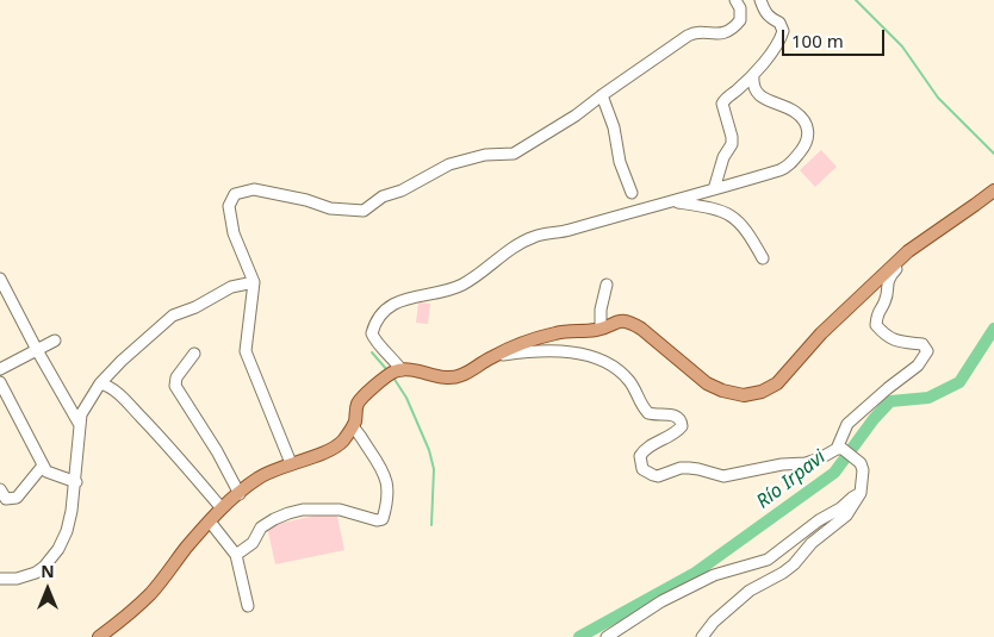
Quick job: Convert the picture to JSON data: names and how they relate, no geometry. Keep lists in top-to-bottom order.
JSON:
{
  "water": ["Río Irpavi"],
  "scale_bar": "100 m",
  "north": "top"
}
